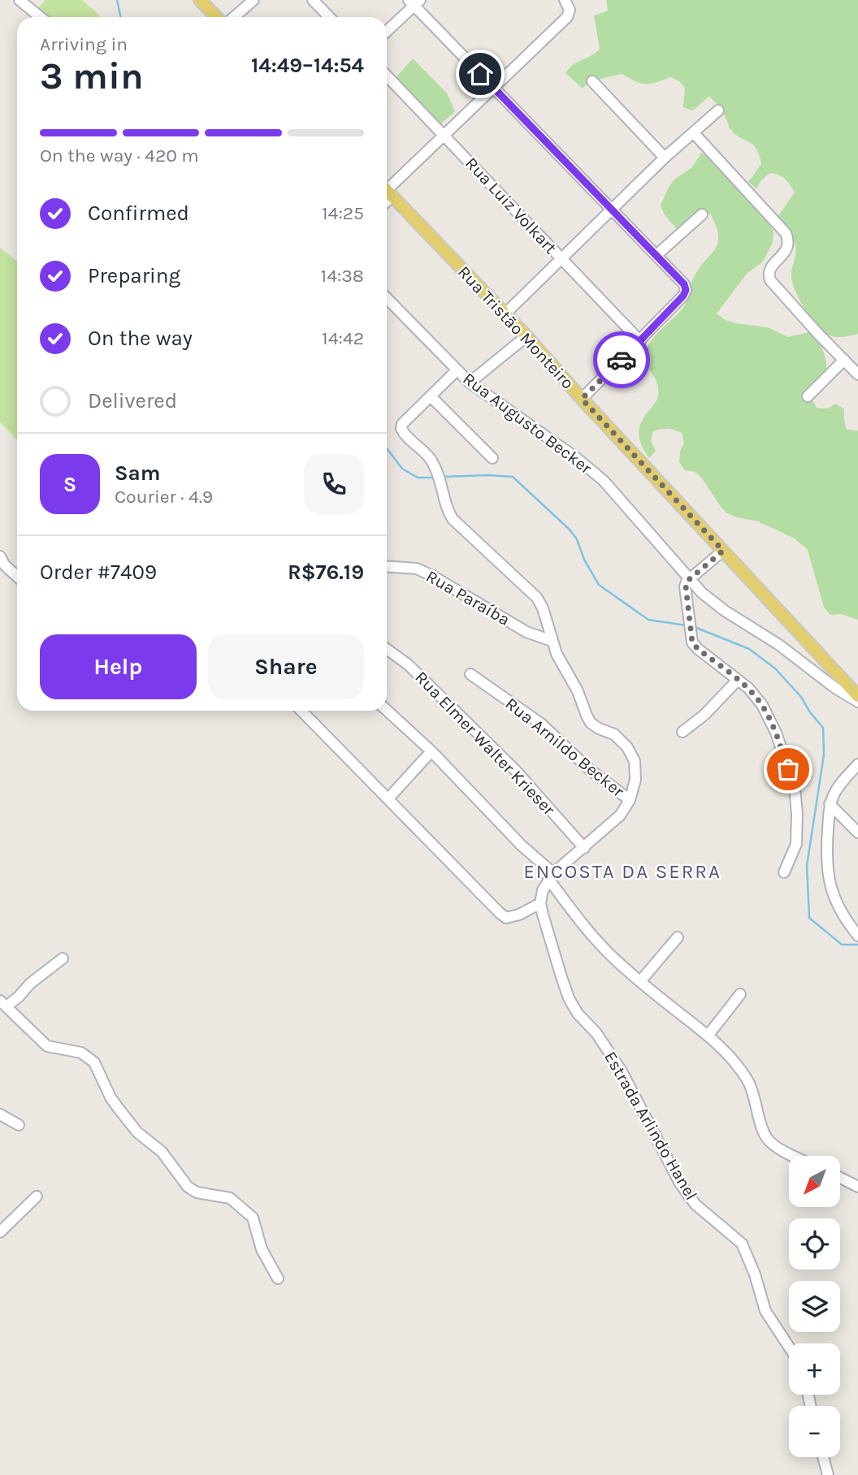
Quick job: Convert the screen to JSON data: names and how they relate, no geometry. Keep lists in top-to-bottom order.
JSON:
{
  "streets": {
    "main road": ["Rua Tristão Monteiro"],
    "street": [
      "Rua Luiz Volkart",
      "Rua Augusto Becker",
      "Rua Paraíba",
      "Rua Elmer Walter Krieser",
      "Rua Arnildo Becker",
      "Estrada Arlindo Hanel"
    ]
  },
  "districts": ["ENCOSTA DA SERRA"],
  "north": "bottom left",
  "page": {
    "heading": ["3 min", "Arriving in", "14:49–14:54"],
    "panel": [
      "Sam",
      "Courier · 4.9",
      "Order #7409",
      "R$76.19"
    ],
    "bar": "On the way · 420 m",
    "list": [
      ["Confirmed", "14:25"],
      ["Preparing", "14:38"],
      ["On the way", "14:42"],
      "Delivered"
    ],
    "round": "S",
    "buttons": ["Help", "Share"],
    "map_buttons": ["+", "−"]
  }
}
